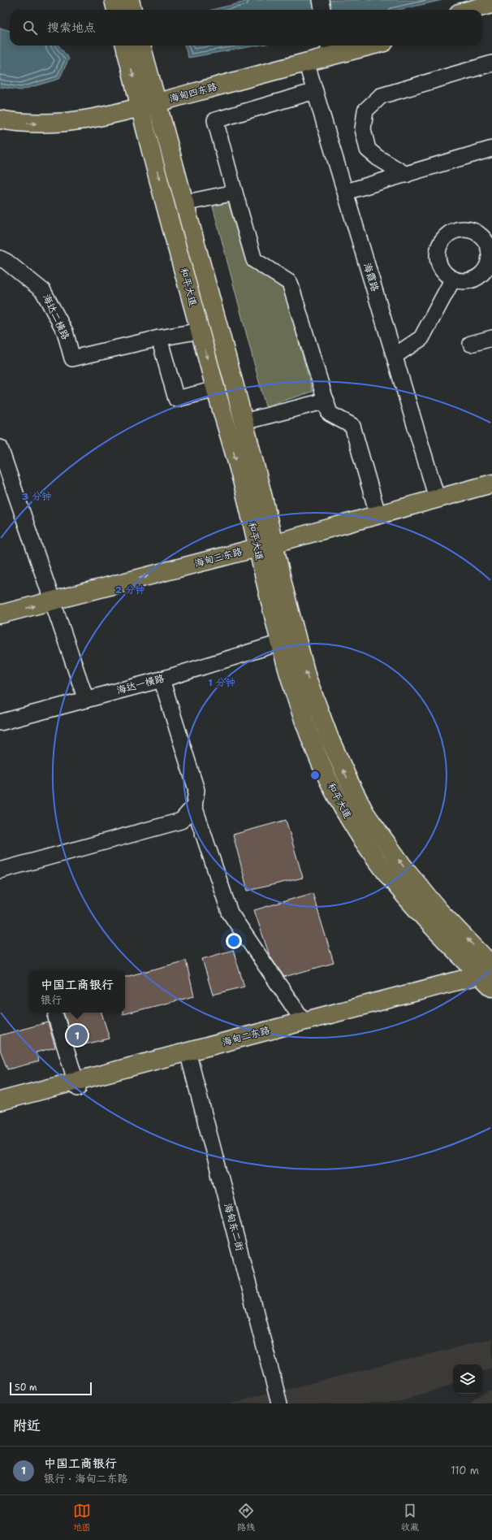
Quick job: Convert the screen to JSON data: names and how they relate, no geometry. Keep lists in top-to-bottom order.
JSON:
{
  "streets": {
    "main road": ["海甸四东路", "和平大道", "海甸二东路"],
    "street": [
      "海霞路",
      "海达二横路",
      "海达一横路",
      "海甸东二街"
    ]
  },
  "crossings": [
    ["海甸四东路", "海霞路"],
    ["海甸四东路", "和平大道"],
    ["和平大道", "海达一横路"],
    ["和平大道", "海甸二东路"],
    ["海甸二东路", "海甸东二街"]
  ],
  "scale_bar": "50 m",
  "page": {
    "search": "搜索地点",
    "popup": ["中国工商银行", "银行"],
    "pins": "1",
    "scale": "50 m",
    "heading": "附近",
    "list": [
      {
        "mark": "1",
        "name": "中国工商银行",
        "note": "银行 · 海甸二东路",
        "value": "110 m"
      }
    ],
    "nav": ["地图", "路线", "收藏"]
  },
  "rings": ["3 分钟", "2 分钟", "1 分钟"]
}
